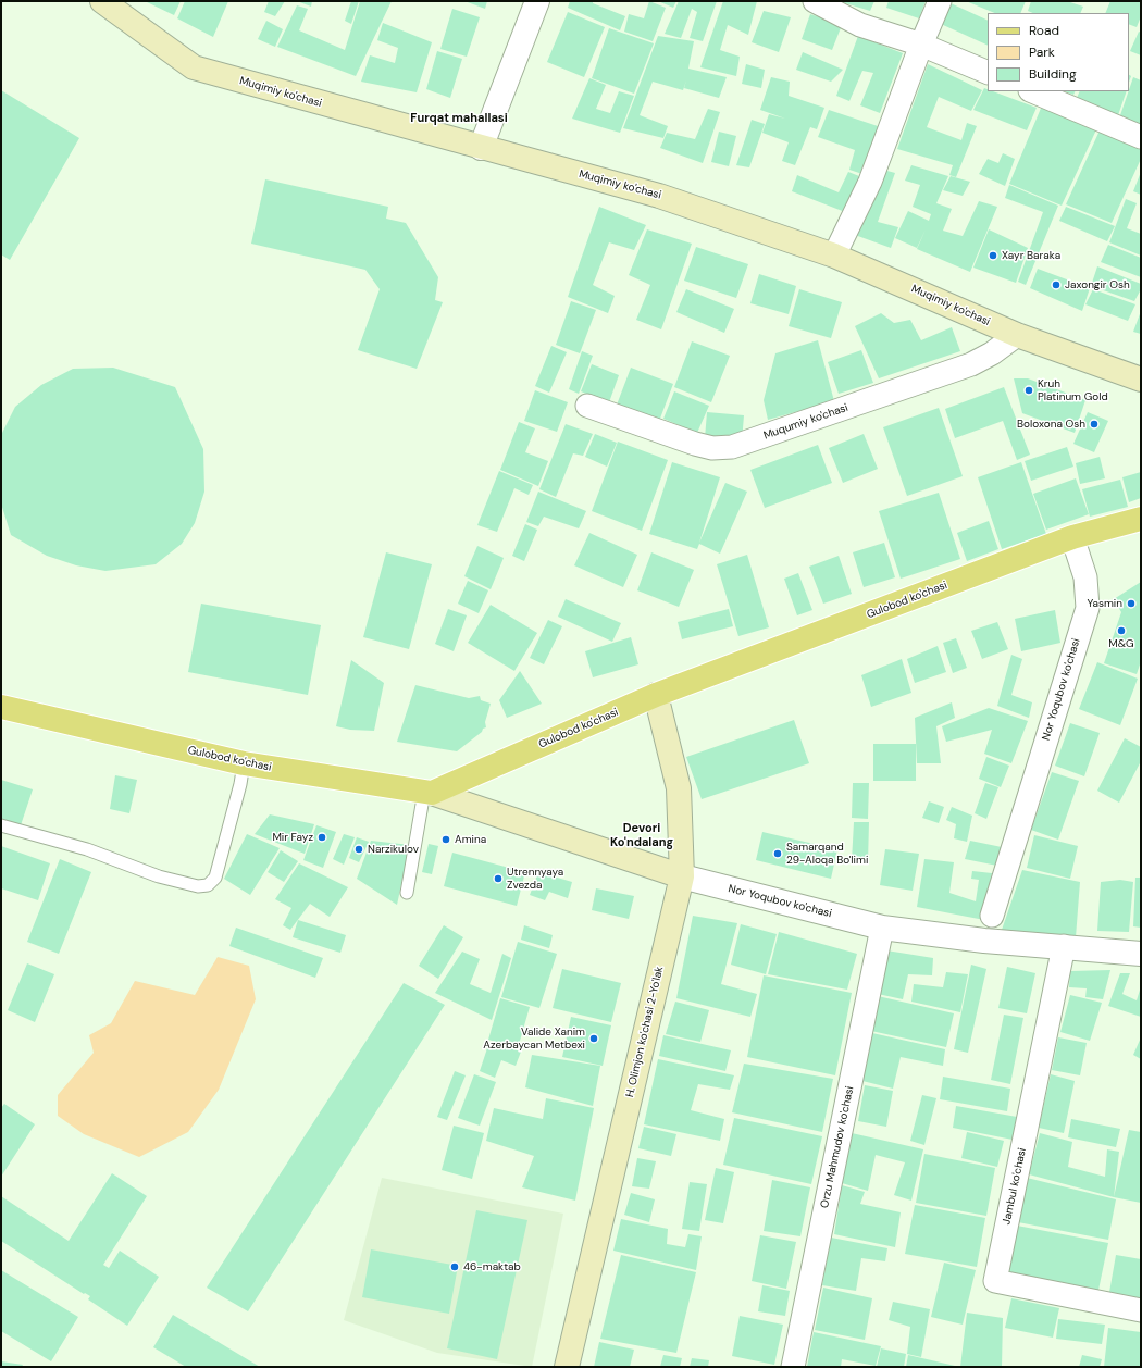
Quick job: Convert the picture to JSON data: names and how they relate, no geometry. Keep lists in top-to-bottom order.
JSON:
{
  "streets": {
    "main road": [
      "Muqimiy ko'chasi",
      "Gulobod ko'chasi",
      "Nor Yoqubov ko'chasi",
      "H. Olimjon ko'chasi 2-Yo'lak"
    ],
    "street": ["Muqumiy ko'chasi", "Orzu Mahmudov ko'chasi", "Jambul ko'chasi"]
  },
  "crossings": [
    ["Muqimiy ko'chasi", "Muqumiy ko'chasi"],
    ["Gulobod ko'chasi", "Nor Yoqubov ko'chasi"],
    ["Gulobod ko'chasi", "H. Olimjon ko'chasi 2-Yo'lak"],
    ["Nor Yoqubov ko'chasi", "H. Olimjon ko'chasi 2-Yo'lak"],
    ["Nor Yoqubov ko'chasi", "Orzu Mahmudov ko'chasi"],
    ["Nor Yoqubov ko'chasi", "Jambul ko'chasi"]
  ],
  "districts": ["Furqat mahallasi", "Devori Ko'ndalang"],
  "places": [
    "Xayr Baraka",
    "Jaxongir Osh",
    "Kruh Platinum Gold",
    "Boloxona Osh",
    "Yasmin",
    "M&G",
    "Mir Fayz",
    "Amina",
    "Narzikulov",
    "Samarqand 29-Aloqa Bo'limi",
    "Utrennyaya Zvezda",
    "Valide Xanim Azerbaycan Metbexi",
    "46-maktab"
  ],
  "legend": ["Road", "Park", "Building"]
}
